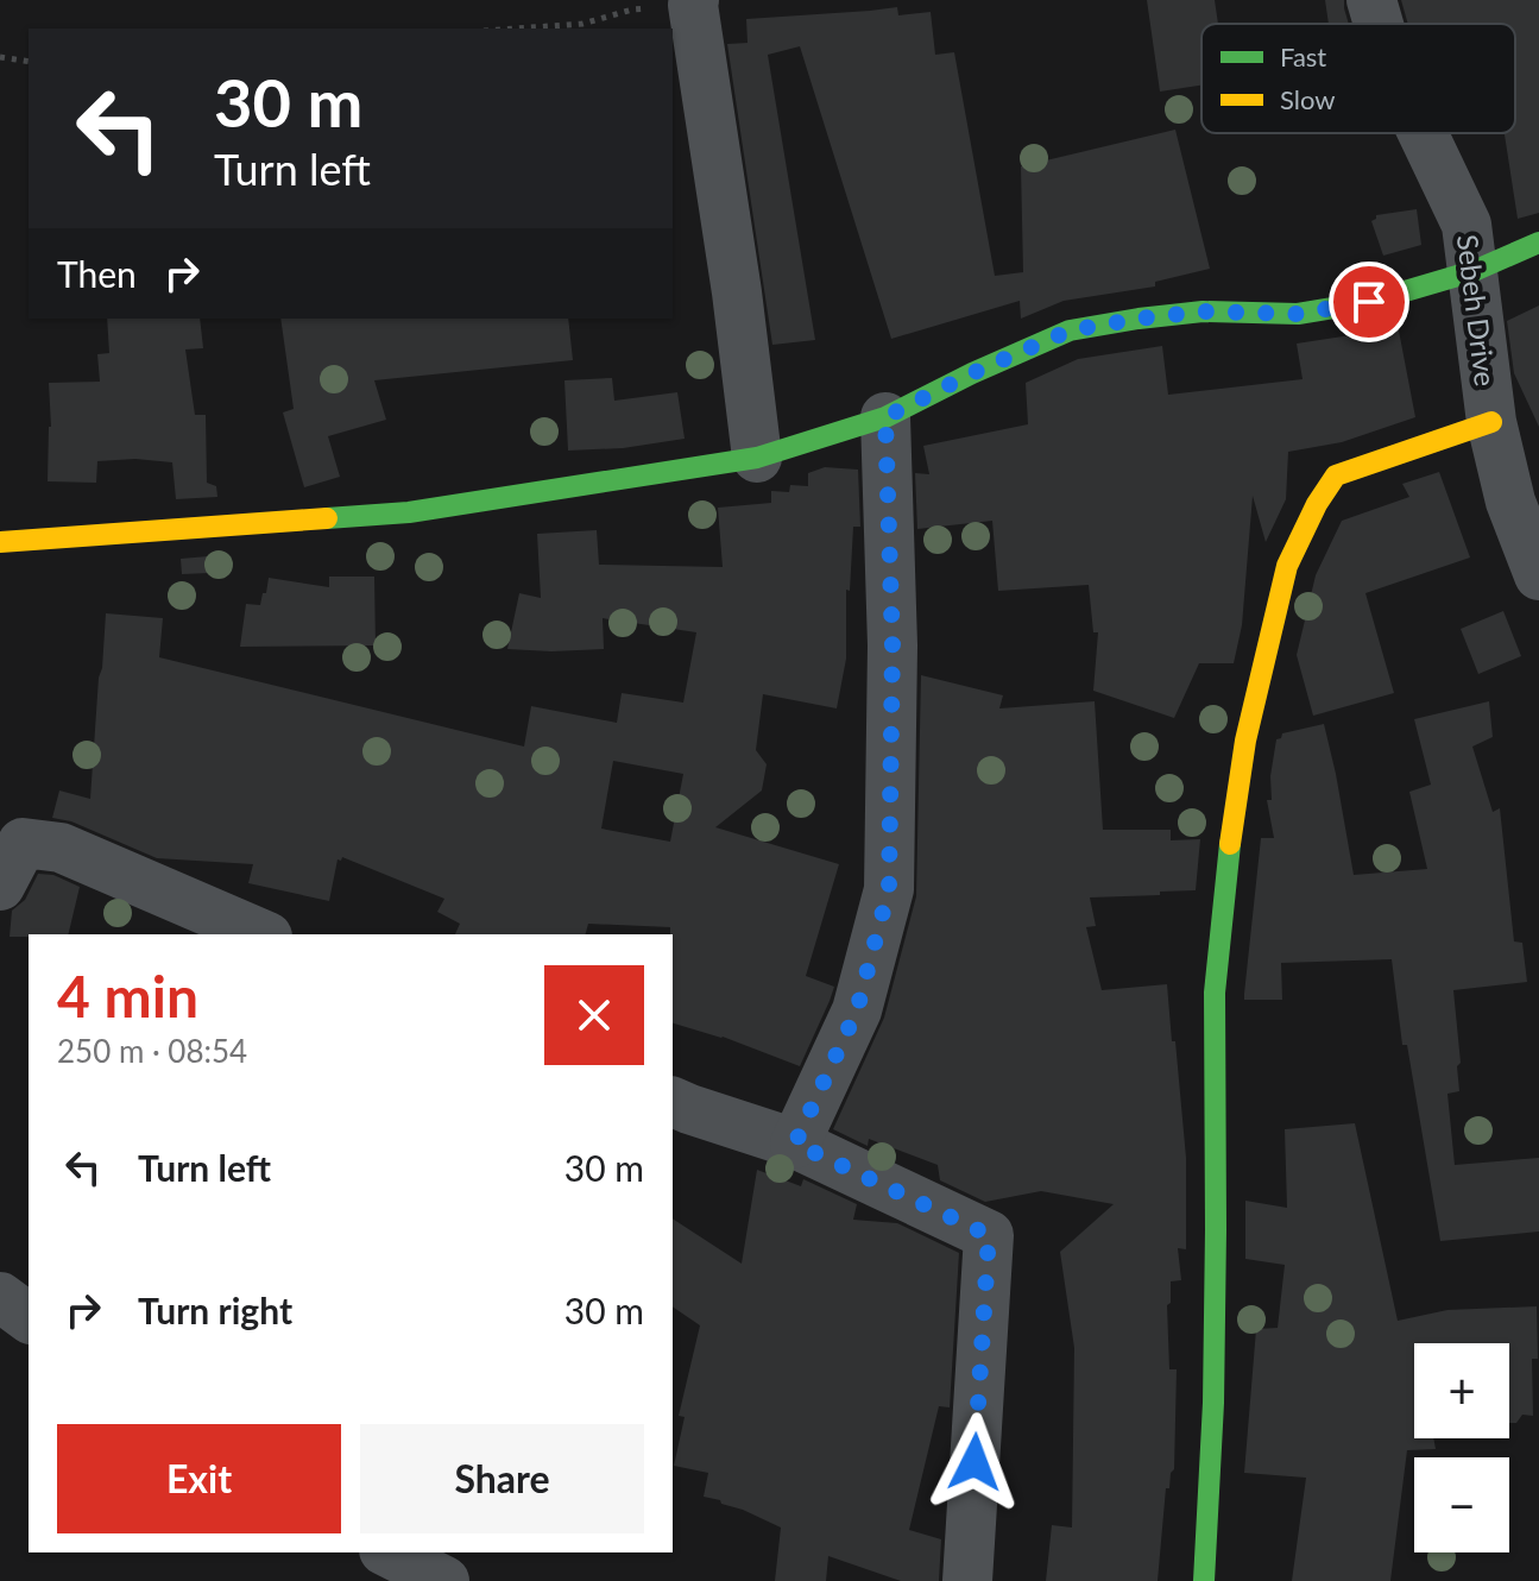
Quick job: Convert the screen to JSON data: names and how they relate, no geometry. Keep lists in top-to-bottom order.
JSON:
{
  "streets": {
    "street": ["Sebeh Drive"]
  },
  "legend": ["Fast", "Slow"],
  "page": {
    "turn": ["30 m", "Turn left"],
    "then": "Then",
    "heading": ["4 min", "250 m · 08:54"],
    "list": [
      {
        "name": "Turn left",
        "value": "30 m"
      },
      {
        "name": "Turn right",
        "value": "30 m"
      }
    ],
    "map_buttons": ["+", "−"],
    "buttons": ["Exit", "Share"]
  }
}
